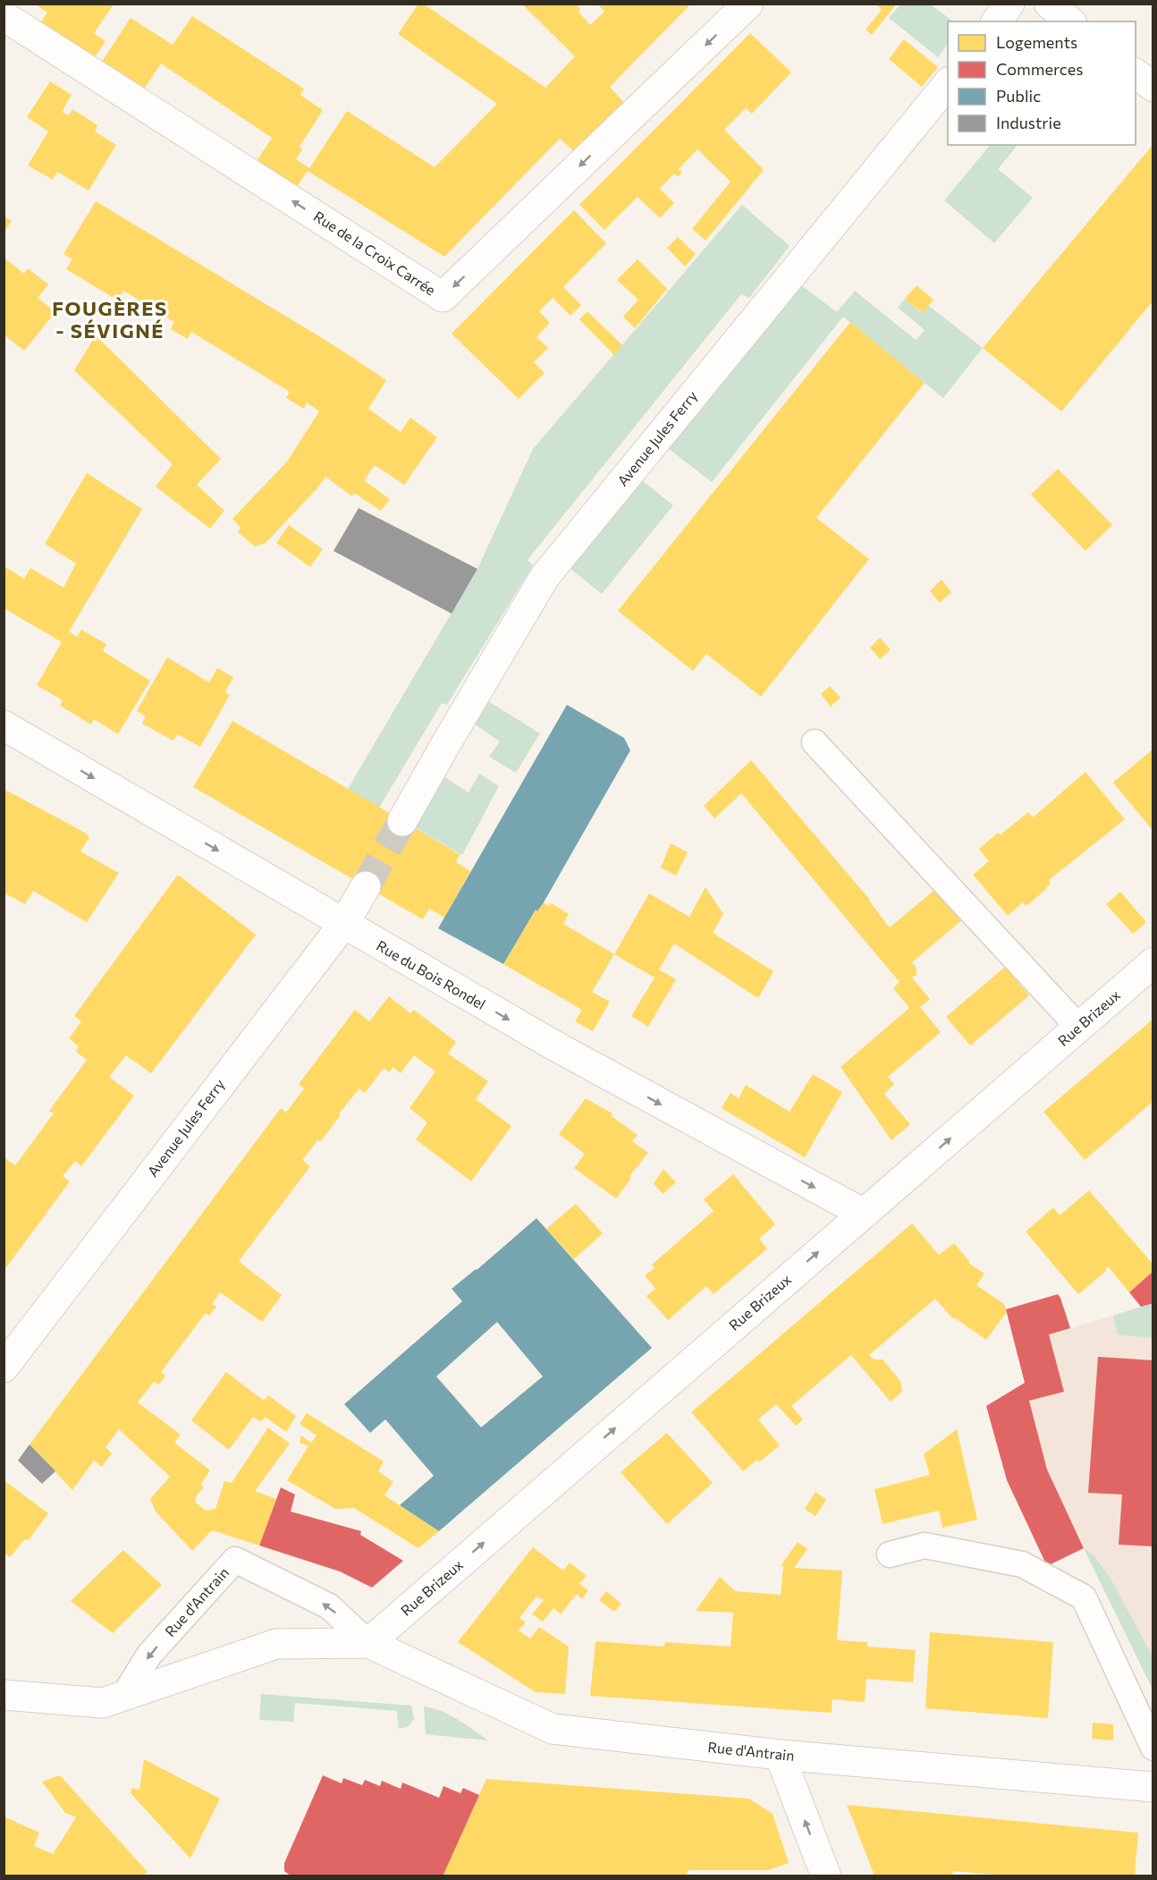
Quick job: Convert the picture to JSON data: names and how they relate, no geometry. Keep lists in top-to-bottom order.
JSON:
{
  "streets": {
    "street": [
      "Rue de la Croix Carrée",
      "Avenue Jules Ferry",
      "Rue du Bois Rondel",
      "Rue Brizeux",
      "Rue d'Antrain"
    ]
  },
  "crossings": [
    ["Avenue Jules Ferry", "Rue du Bois Rondel"],
    ["Rue du Bois Rondel", "Rue Brizeux"],
    ["Rue Brizeux", "Rue d'Antrain"]
  ],
  "one_way": ["Rue du Bois Rondel", "Rue Brizeux"],
  "districts": ["FOUGÈRES - SÉVIGNÉ"],
  "legend": [
    "Logements",
    "Commerces",
    "Public",
    "Industrie"
  ]
}
